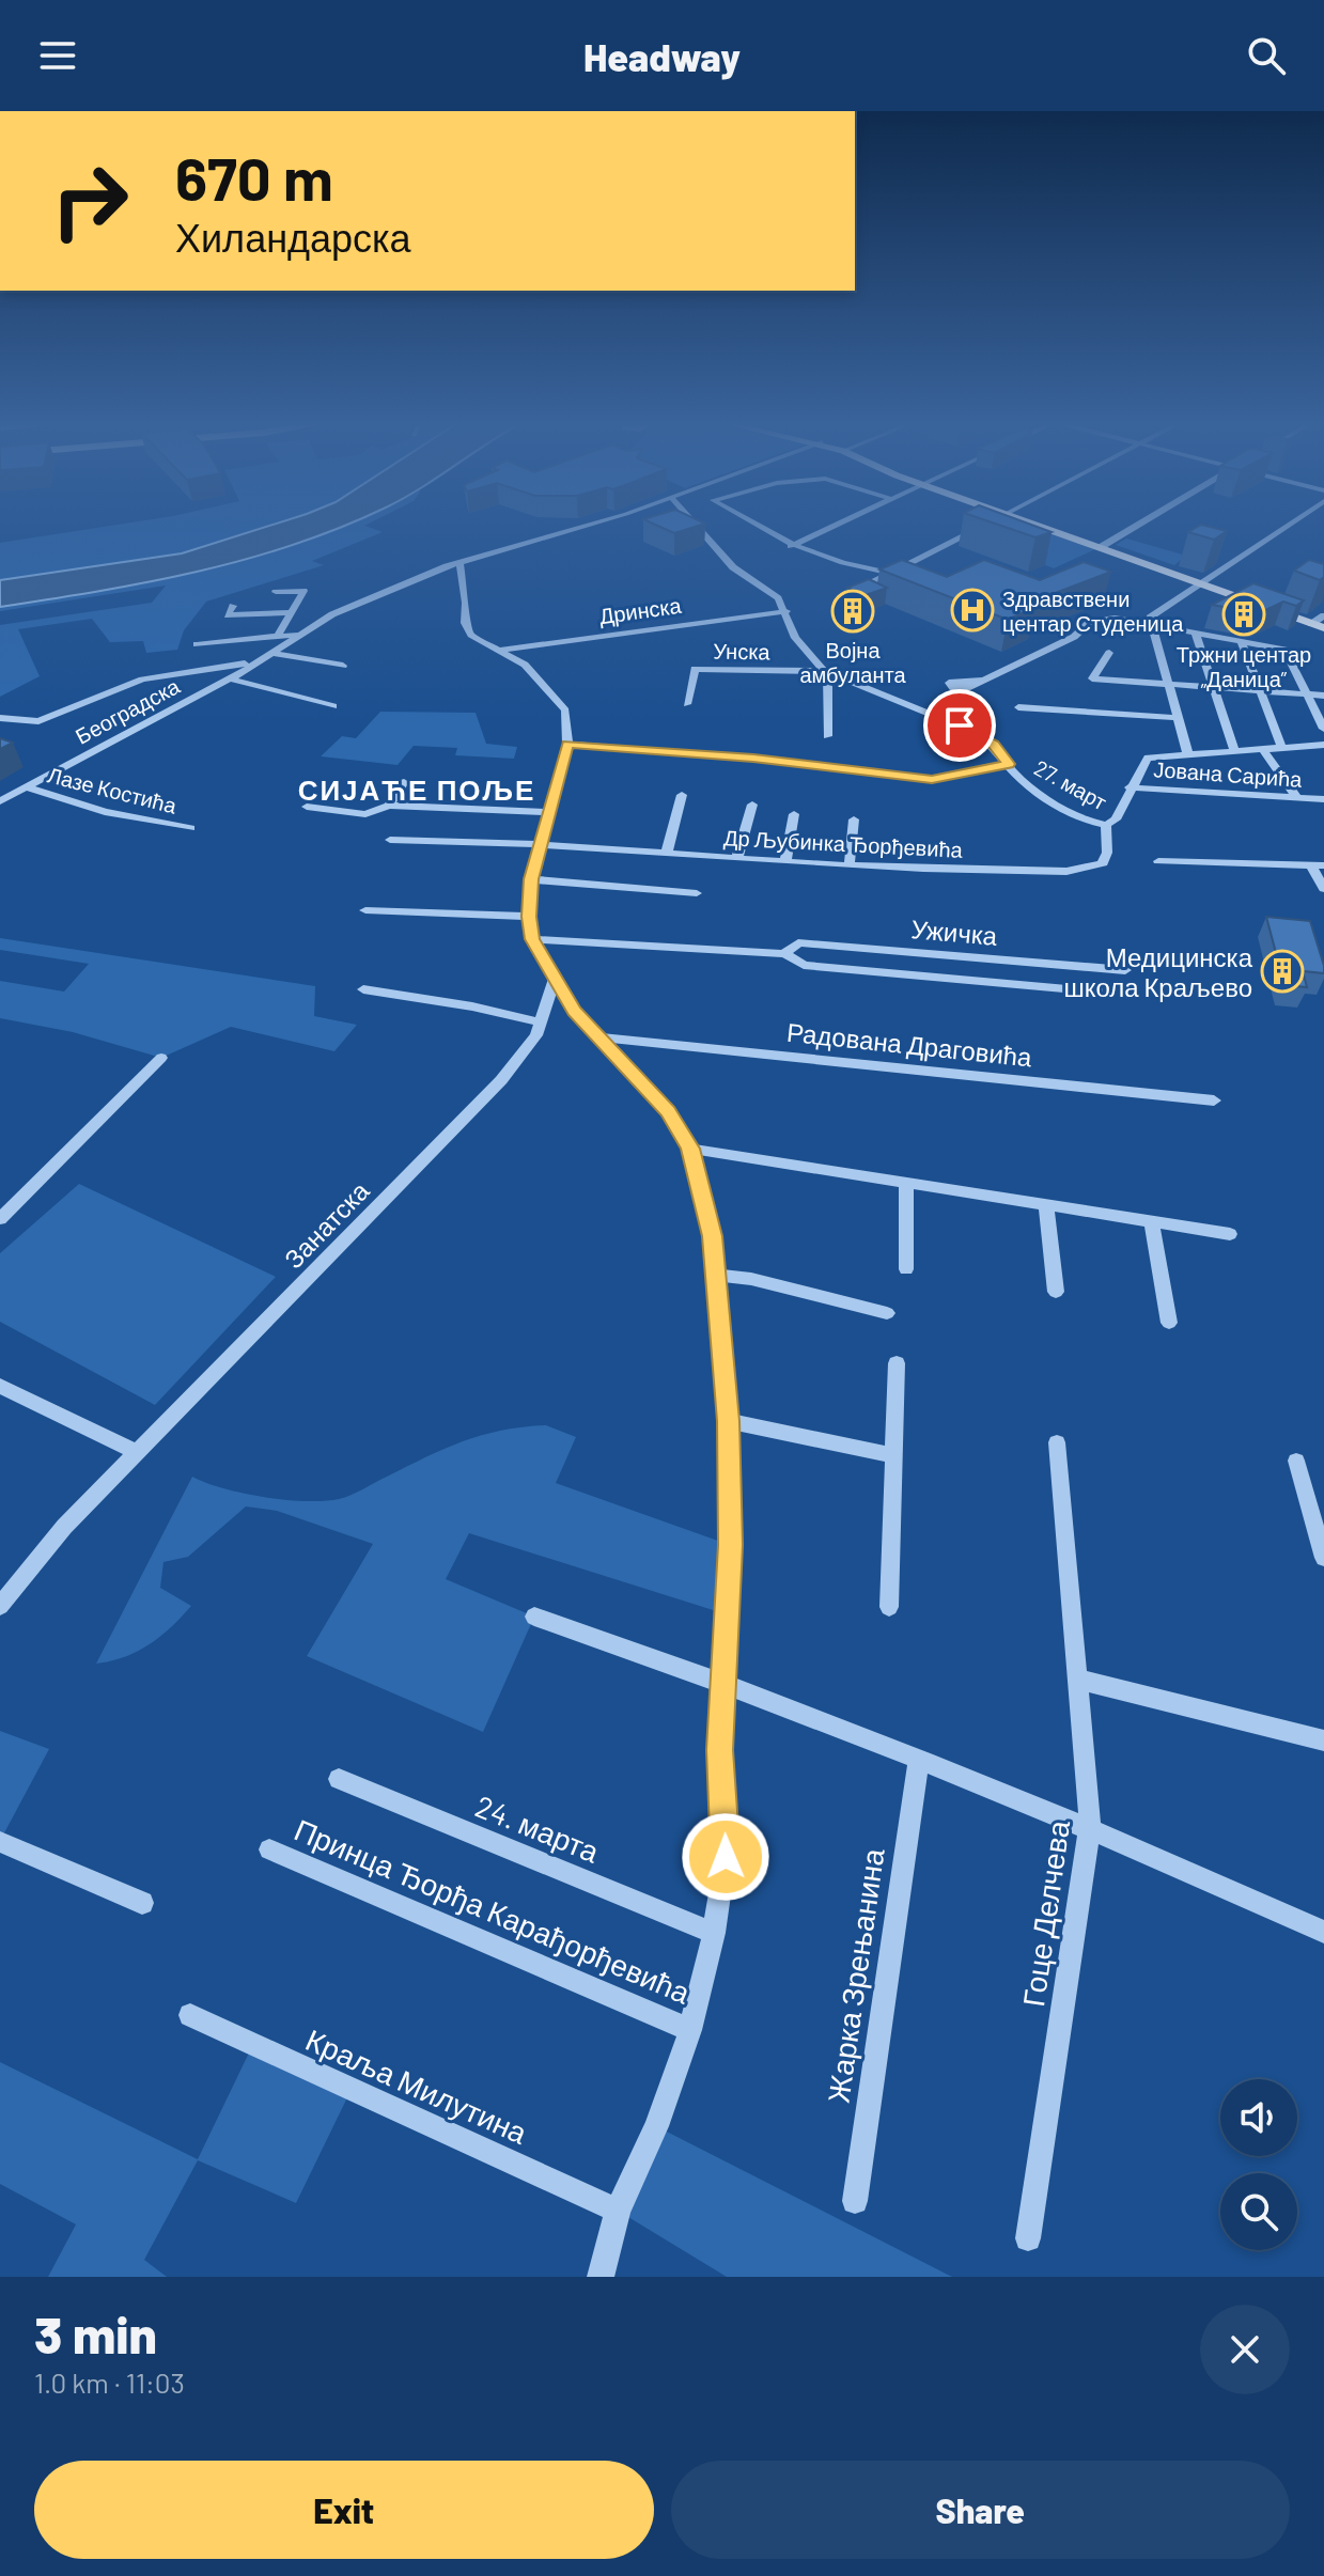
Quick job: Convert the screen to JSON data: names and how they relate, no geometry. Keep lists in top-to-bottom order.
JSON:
{
  "streets": {
    "street": [
      "Дринска",
      "Унска",
      "Београдска",
      "Јована Сарића",
      "27. март",
      "Лазе Костића",
      "Др Љубинка Ђорђевића",
      "Ужичка",
      "Радована Драговића",
      "Занатска",
      "24. марта",
      "Принца Ђорђа Карађорђевића",
      "Гоце Делчева",
      "Жарка Зрењанина",
      "Краља Милутина"
    ]
  },
  "crossings": [
    ["Дринска", "27. март"],
    ["Унска", "27. март"],
    ["Београдска", "Лазе Костића"],
    ["27. март", "Др Љубинка Ђорђевића"]
  ],
  "districts": ["СИЈАЋЕ ПОЉЕ"],
  "places": {
    "hospital": ["Здравствени центар Студеница"],
    "building": ["Војна амбуланта", "Тржни центар „Даница”", "Медицинска школа Краљево"]
  },
  "page": {
    "header": "Headway",
    "turn": ["670 m", "Хиландарска"],
    "heading": ["3 min", "1.0 km · 11:03"],
    "buttons": ["Exit", "Share"]
  }
}
